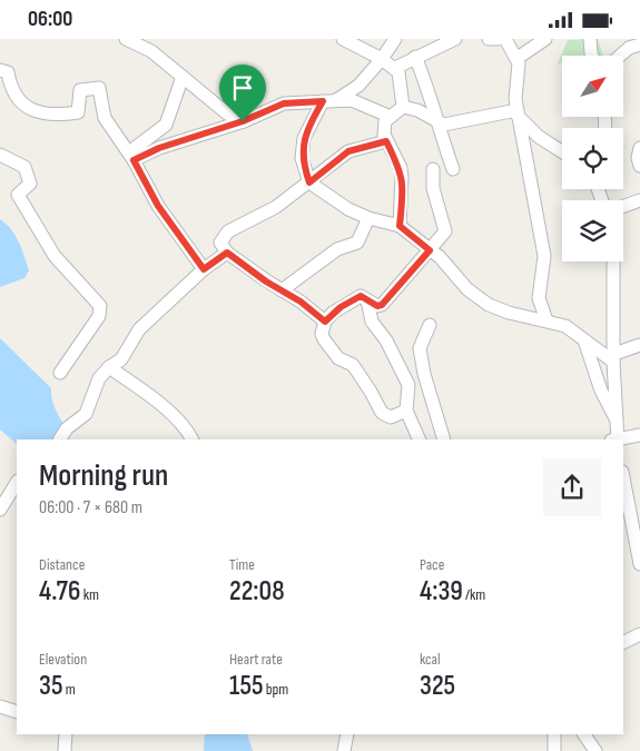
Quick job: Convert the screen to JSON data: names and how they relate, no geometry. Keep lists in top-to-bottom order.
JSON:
{
  "north": "top right",
  "page": {
    "status": "06:00",
    "heading": ["Morning run", "06:00 · 7 × 680 m"],
    "stats": [
      ["Distance", "4.76 km"],
      ["Time", "22:08"],
      ["Pace", "4:39 /km"],
      ["Elevation", "35 m"],
      ["Heart rate", "155 bpm"],
      ["kcal", "325"]
    ]
  }
}
